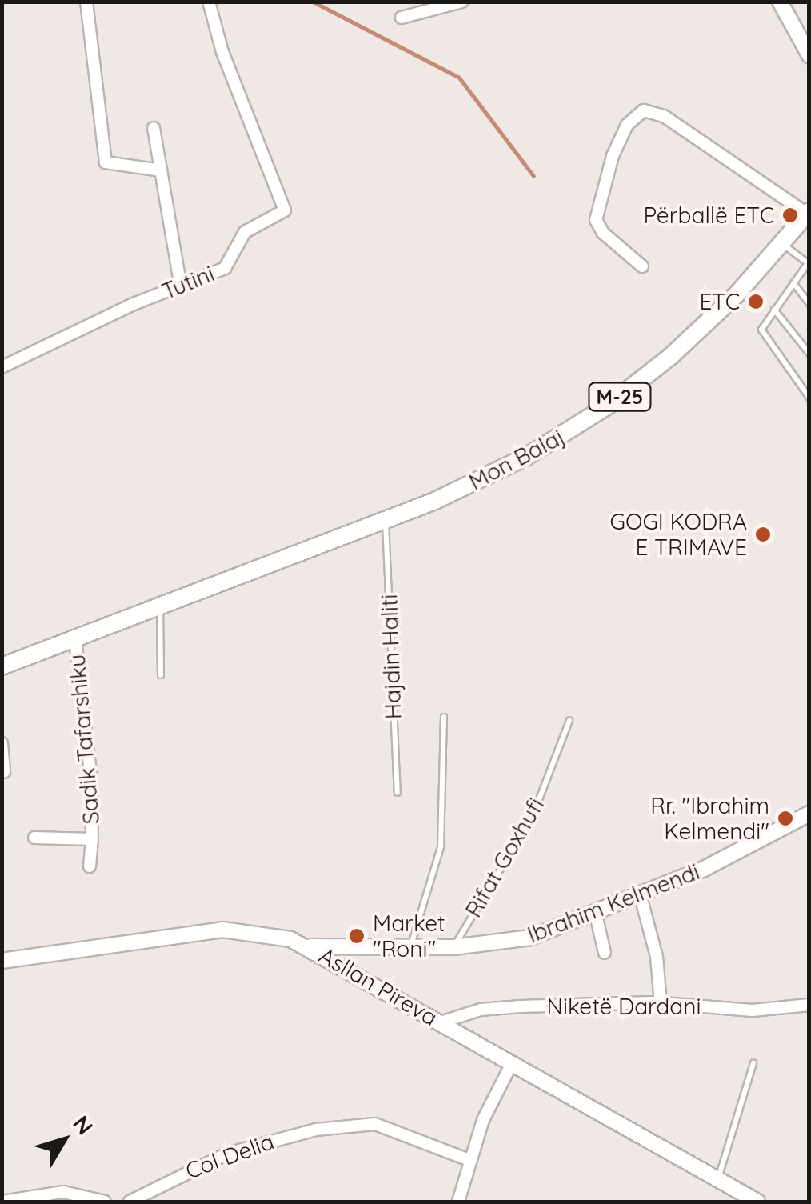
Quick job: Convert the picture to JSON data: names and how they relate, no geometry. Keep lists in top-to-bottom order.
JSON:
{
  "streets": {
    "main road": ["M-25", "Mon Balaj"],
    "street": [
      "Tutini",
      "Sadik Tafarshiku",
      "Ibrahim Kelmendi",
      "Asllan Pireva",
      "Niketë Dardani",
      "Col Delia"
    ],
    "lane": ["Hajdin Haliti", "Rifat Goxhufi"]
  },
  "crossings": [
    ["Mon Balaj", "Hajdin Haliti"],
    ["Mon Balaj", "Sadik Tafarshiku"],
    ["Rifat Goxhufi", "Ibrahim Kelmendi"],
    ["Ibrahim Kelmendi", "Asllan Pireva"],
    ["Asllan Pireva", "Niketë Dardani"]
  ],
  "places": [
    "Përballë ETC",
    "ETC",
    "GOGI KODRA E TRIMAVE",
    "Rr. \"Ibrahim Kelmendi\"",
    "Market \"Roni\""
  ],
  "north": "top right"
}
